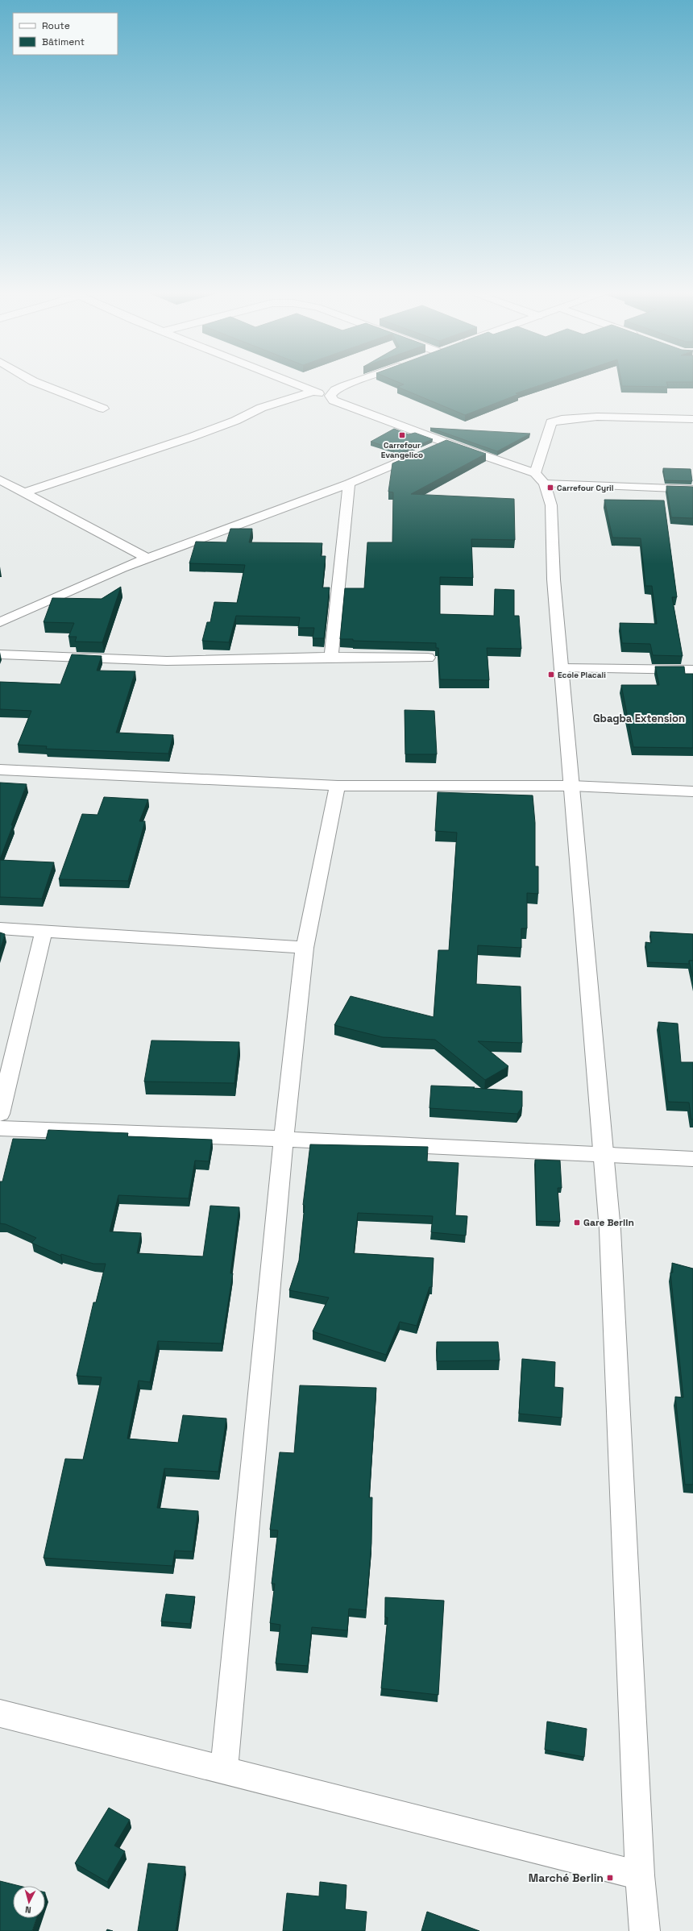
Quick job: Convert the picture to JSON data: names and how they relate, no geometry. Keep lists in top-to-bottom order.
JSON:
{
  "districts": ["Gbagba Extension"],
  "places": {
    "transit": [
      "Carrefour Evangelico",
      "Carrefour Cyril",
      "Ecole Placali",
      "Gare Berlin",
      "Marché Berlin"
    ]
  },
  "legend": ["Route", "Bâtiment"],
  "north": "bottom"
}
